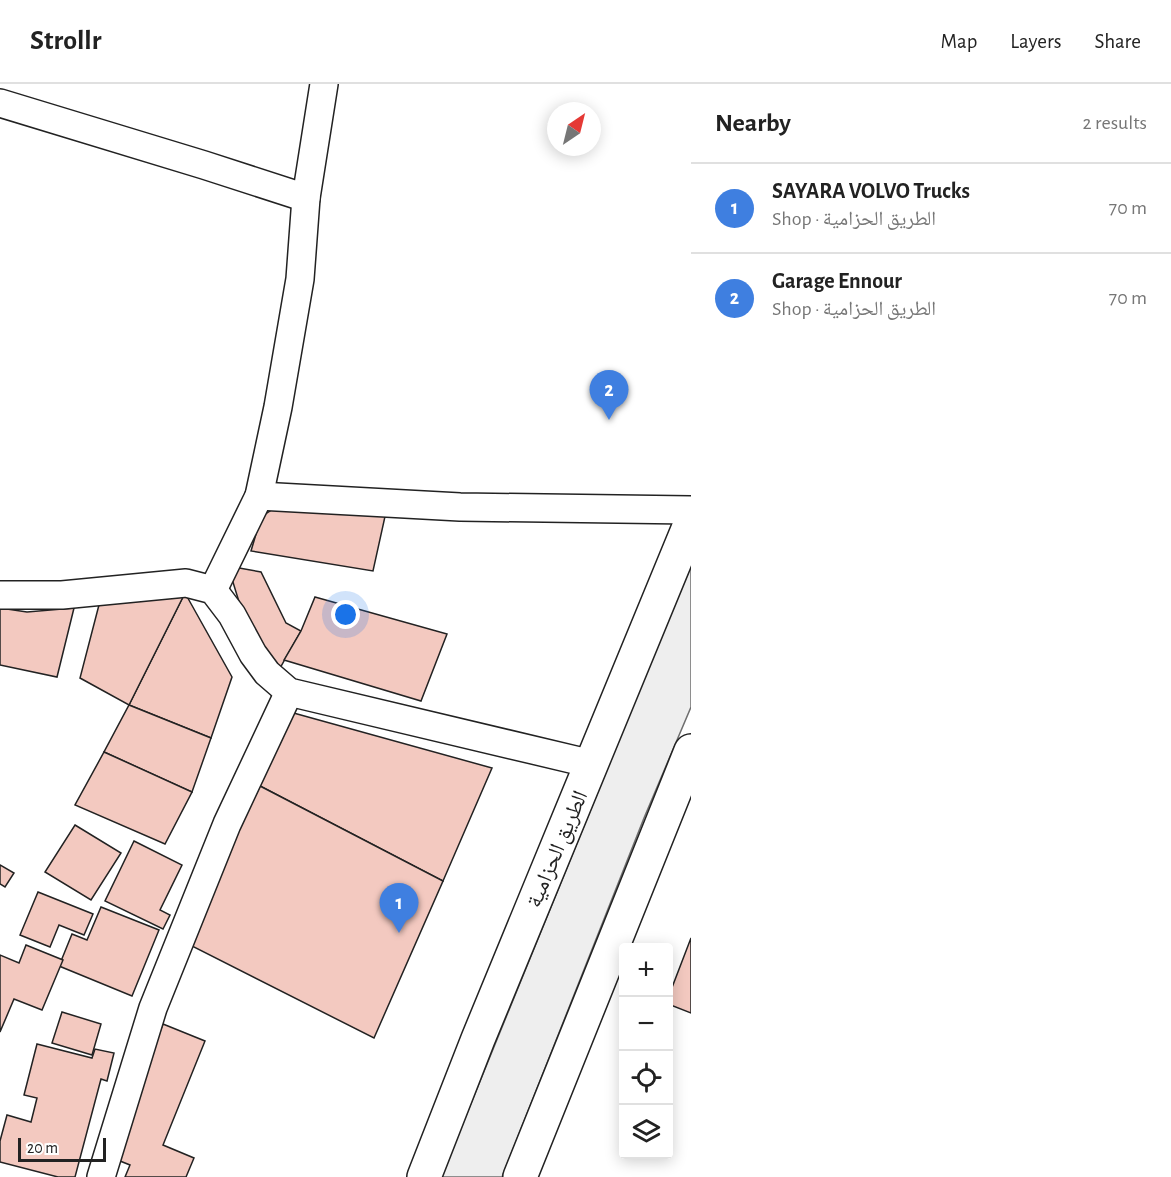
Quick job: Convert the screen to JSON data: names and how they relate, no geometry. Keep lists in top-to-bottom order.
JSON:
{
  "streets": {
    "highway": ["الطريق الحزامية"]
  },
  "scale_bar": "20 m",
  "north": "top right",
  "page": {
    "header": "Strollr",
    "nav": ["Map", "Layers", "Share"],
    "heading": ["Nearby", "2 results"],
    "list": [
      {
        "mark": "1",
        "name": "SAYARA VOLVO Trucks",
        "note": "Shop · الطريق الحزامية",
        "value": "70 m"
      },
      {
        "mark": "2",
        "name": "Garage Ennour",
        "note": "Shop · الطريق الحزامية",
        "value": "70 m"
      }
    ],
    "pins": ["2", "1"],
    "map_buttons": ["+", "−"],
    "scale": "20 m"
  }
}
